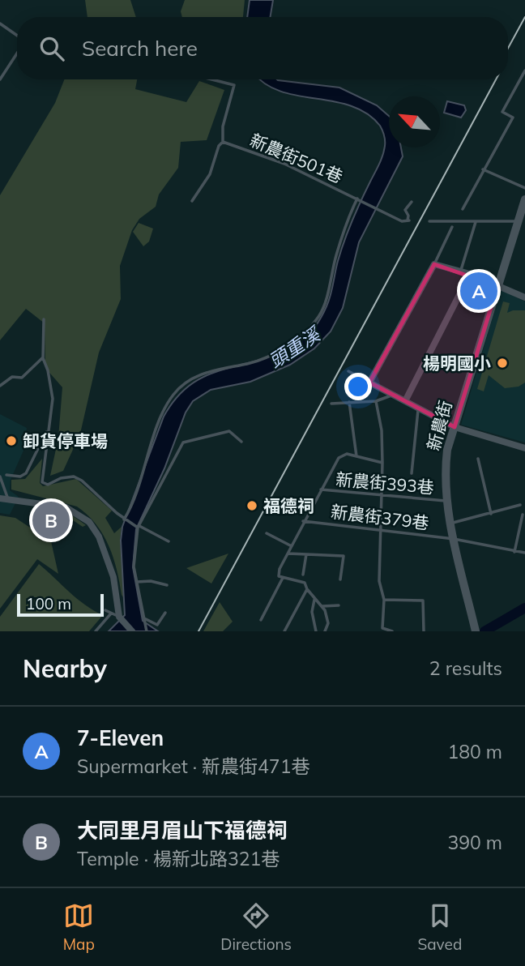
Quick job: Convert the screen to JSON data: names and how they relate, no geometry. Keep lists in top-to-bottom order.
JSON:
{
  "streets": {
    "street": ["新農街"],
    "lane": ["新農街501巷", "新農街393巷", "新農街379巷"]
  },
  "crossings": [
    ["新農街", "新農街393巷"],
    ["新農街", "新農街379巷"]
  ],
  "water": ["頭重溪"],
  "places": ["楊明國小", "卸貨停車場", "福德祠"],
  "scale_bar": "100 m",
  "north": "top left",
  "page": {
    "search": "Search here",
    "pins": ["A", "B"],
    "scale": "100 m",
    "heading": ["Nearby", "2 results"],
    "list": [
      {
        "mark": "A",
        "name": "7-Eleven",
        "note": "Supermarket · 新農街471巷",
        "value": "180 m"
      },
      {
        "mark": "B",
        "name": "大同里月眉山下福德祠",
        "note": "Temple · 楊新北路321巷",
        "value": "390 m"
      }
    ],
    "nav": ["Map", "Directions", "Saved"]
  }
}
